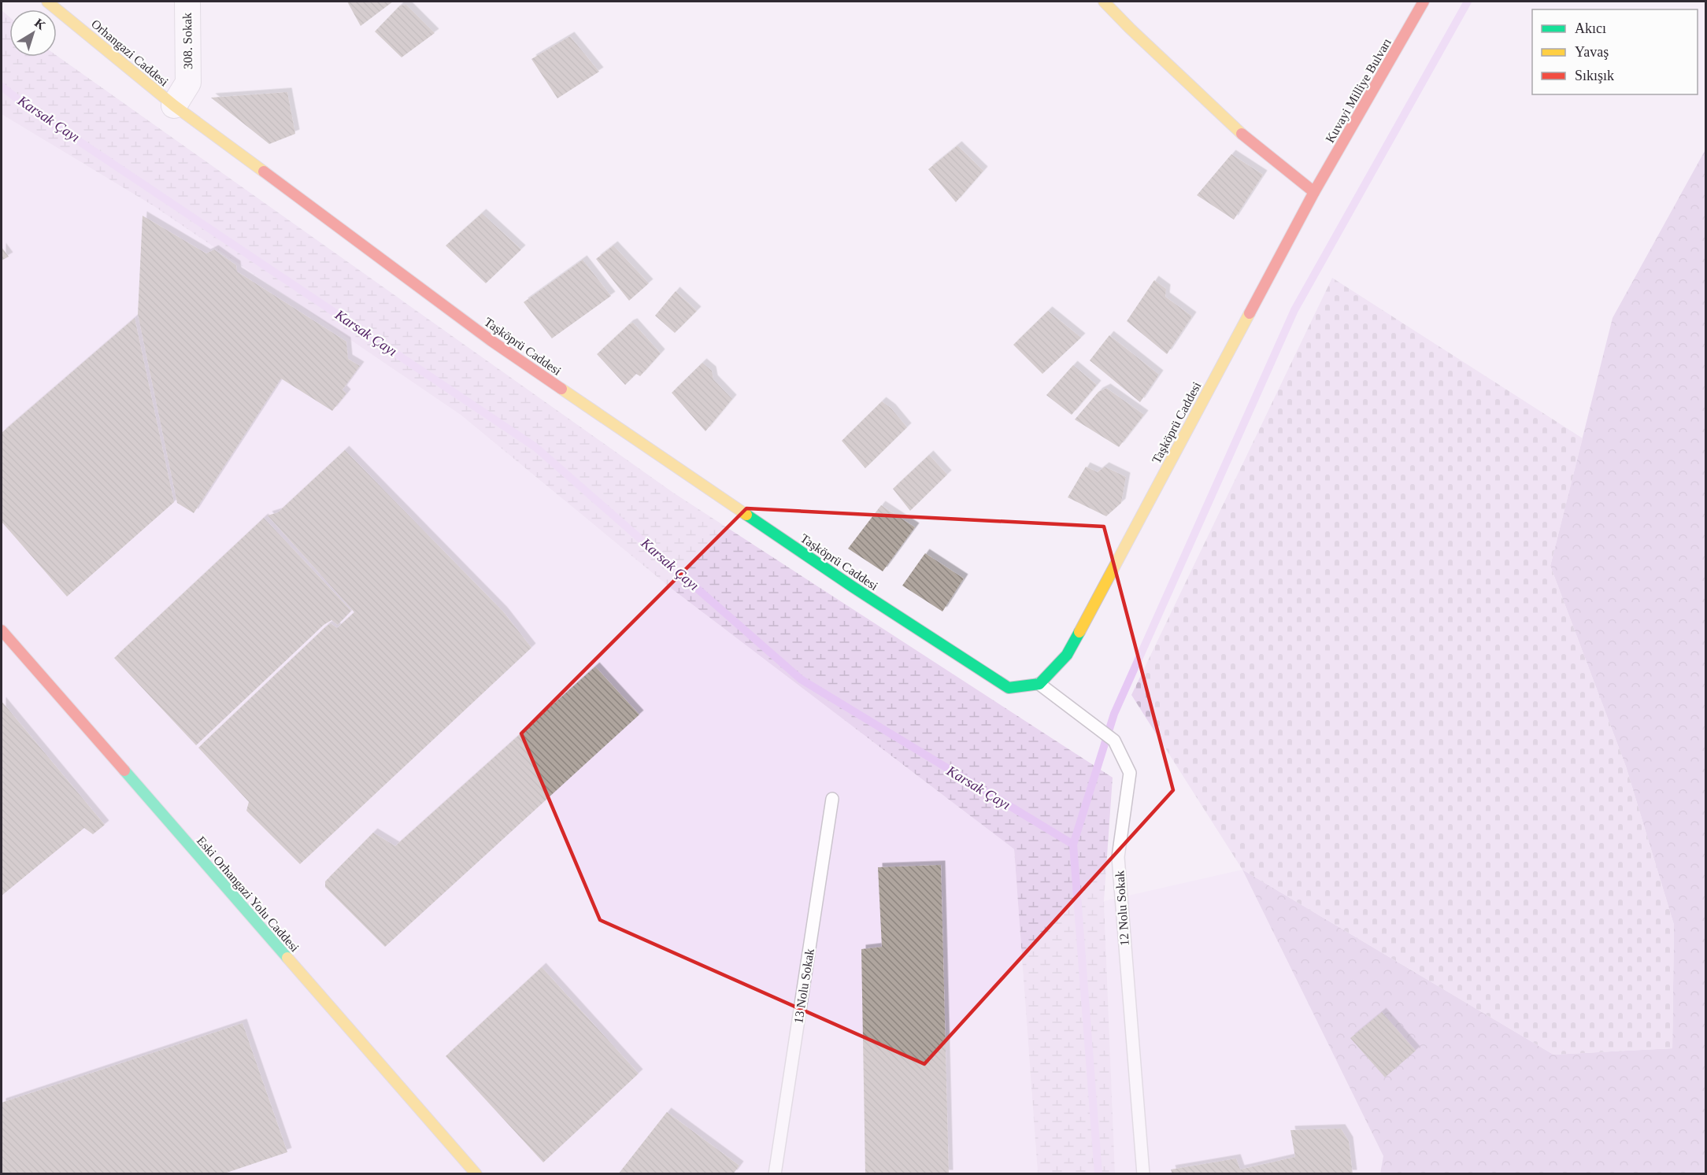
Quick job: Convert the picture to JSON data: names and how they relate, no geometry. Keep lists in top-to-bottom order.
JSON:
{
  "streets": {
    "street": [
      "308. Sokak",
      "Orhangazi Caddesi",
      "Kuvayi Milliye Bulvarı",
      "Taşköprü Caddesi",
      "Eski Orhangazi Yolu Caddesi"
    ],
    "lane": ["12 Nolu Sokak", "13 Nolu Sokak"]
  },
  "crossings": [
    ["308. Sokak", "Orhangazi Caddesi"],
    ["308. Sokak", "Taşköprü Caddesi"],
    ["Orhangazi Caddesi", "Taşköprü Caddesi"],
    ["Kuvayi Milliye Bulvarı", "Taşköprü Caddesi"],
    ["Taşköprü Caddesi", "12 Nolu Sokak"]
  ],
  "water": ["Karsak Çayı"],
  "legend": ["Akıcı", "Yavaş", "Sıkışık"],
  "north": "top right"
}
